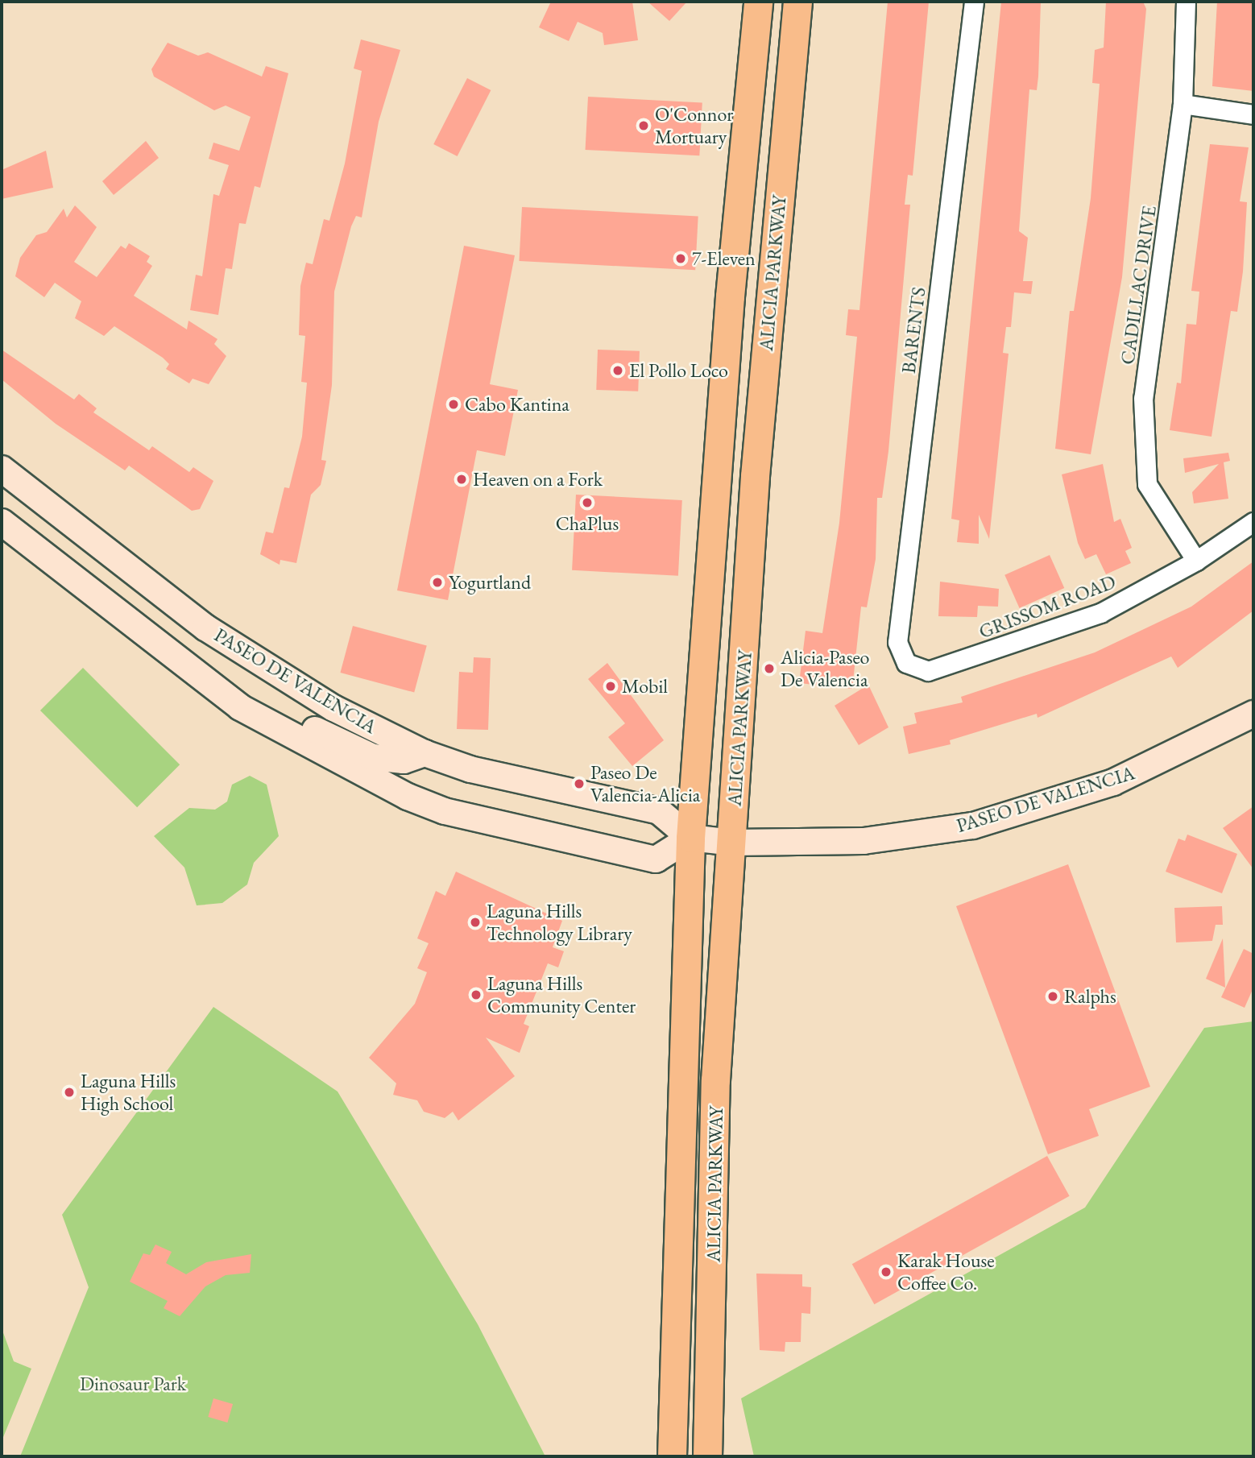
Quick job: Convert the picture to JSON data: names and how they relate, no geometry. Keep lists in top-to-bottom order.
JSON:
{
  "streets": {
    "main road": ["ALICIA PARKWAY", "PASEO DE VALENCIA"],
    "street": ["CADILLAC DRIVE", "BARENTS", "GRISSOM ROAD"]
  },
  "crossings": [
    ["ALICIA PARKWAY", "PASEO DE VALENCIA"],
    ["CADILLAC DRIVE", "GRISSOM ROAD"],
    ["BARENTS", "GRISSOM ROAD"]
  ],
  "parks": ["Dinosaur Park"],
  "places": [
    "O'Connor Mortuary",
    "7-Eleven",
    "El Pollo Loco",
    "Cabo Kantina",
    "Heaven on a Fork",
    "ChaPlus",
    "Yogurtland",
    "Alicia-Paseo De Valencia",
    "Mobil",
    "Paseo De Valencia-Alicia",
    "Laguna Hills Technology Library",
    "Laguna Hills Community Center",
    "Ralphs",
    "Laguna Hills High School",
    "Karak House Coffee Co."
  ]
}
